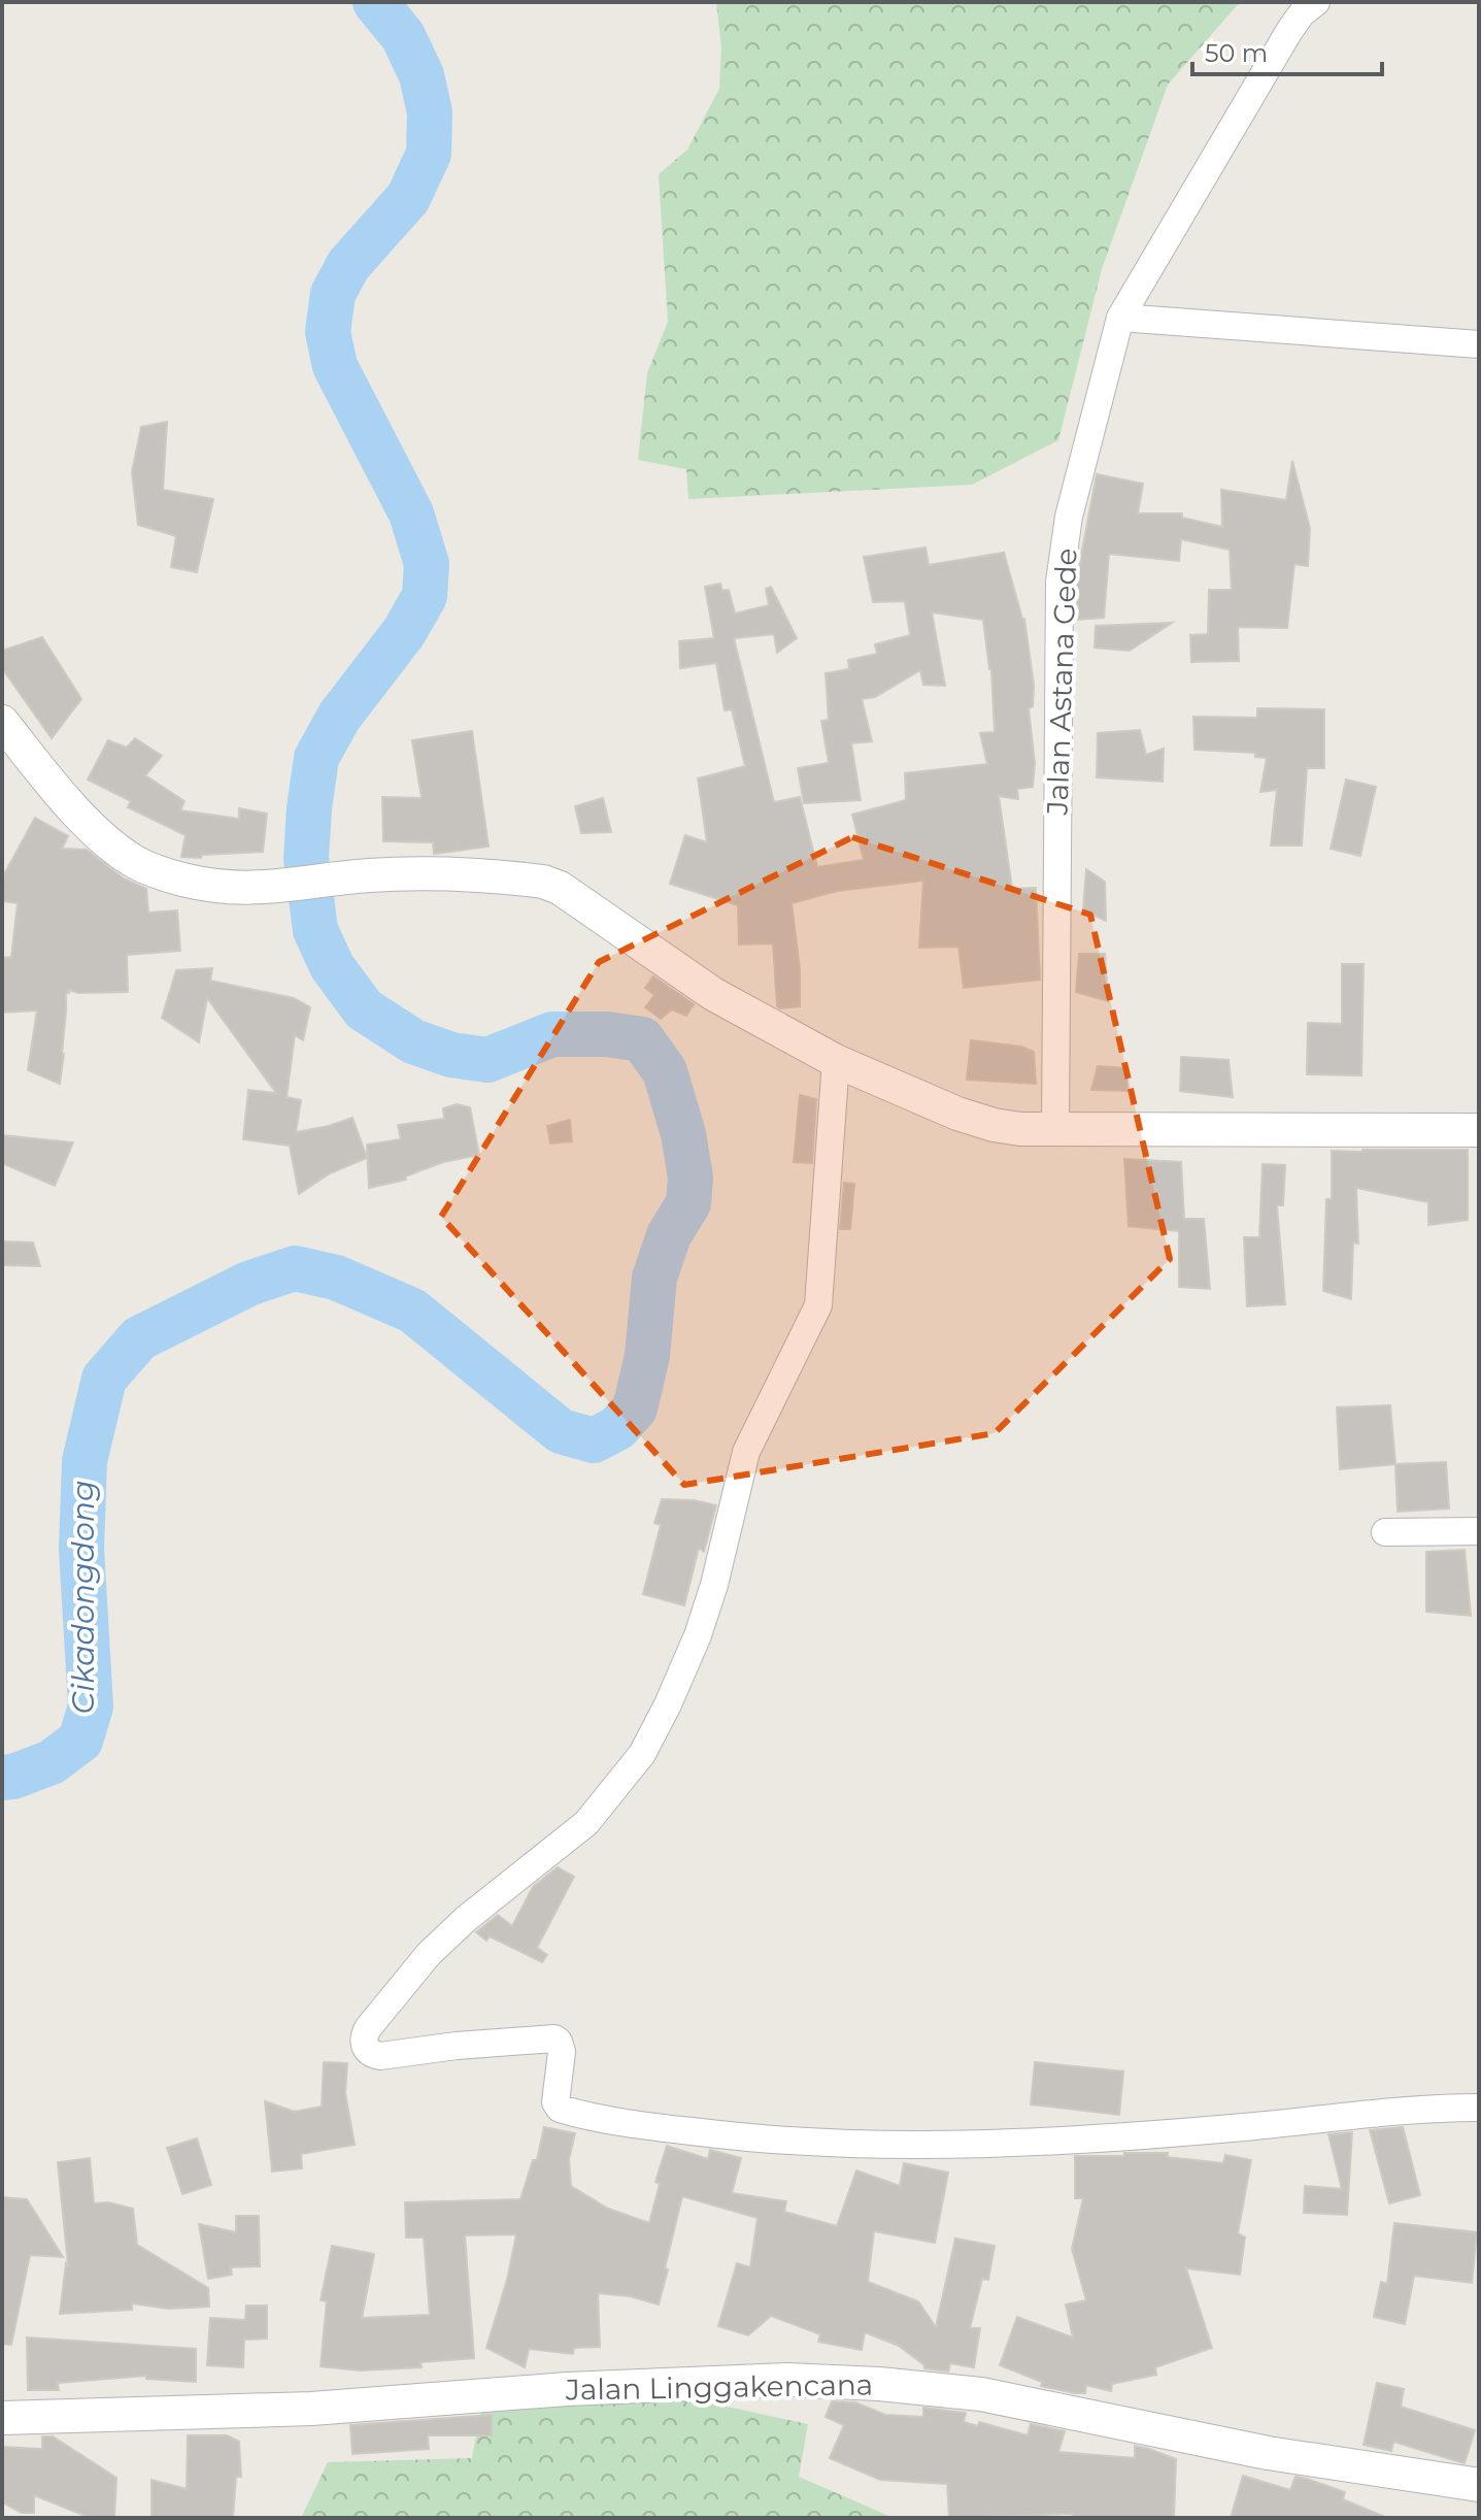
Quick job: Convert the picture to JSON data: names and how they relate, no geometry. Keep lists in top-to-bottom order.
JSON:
{
  "streets": {
    "street": ["Jalan Astana Gede", "Jalan Linggakencana"]
  },
  "water": ["Cikadongdong"],
  "scale_bar": "50 m"
}
